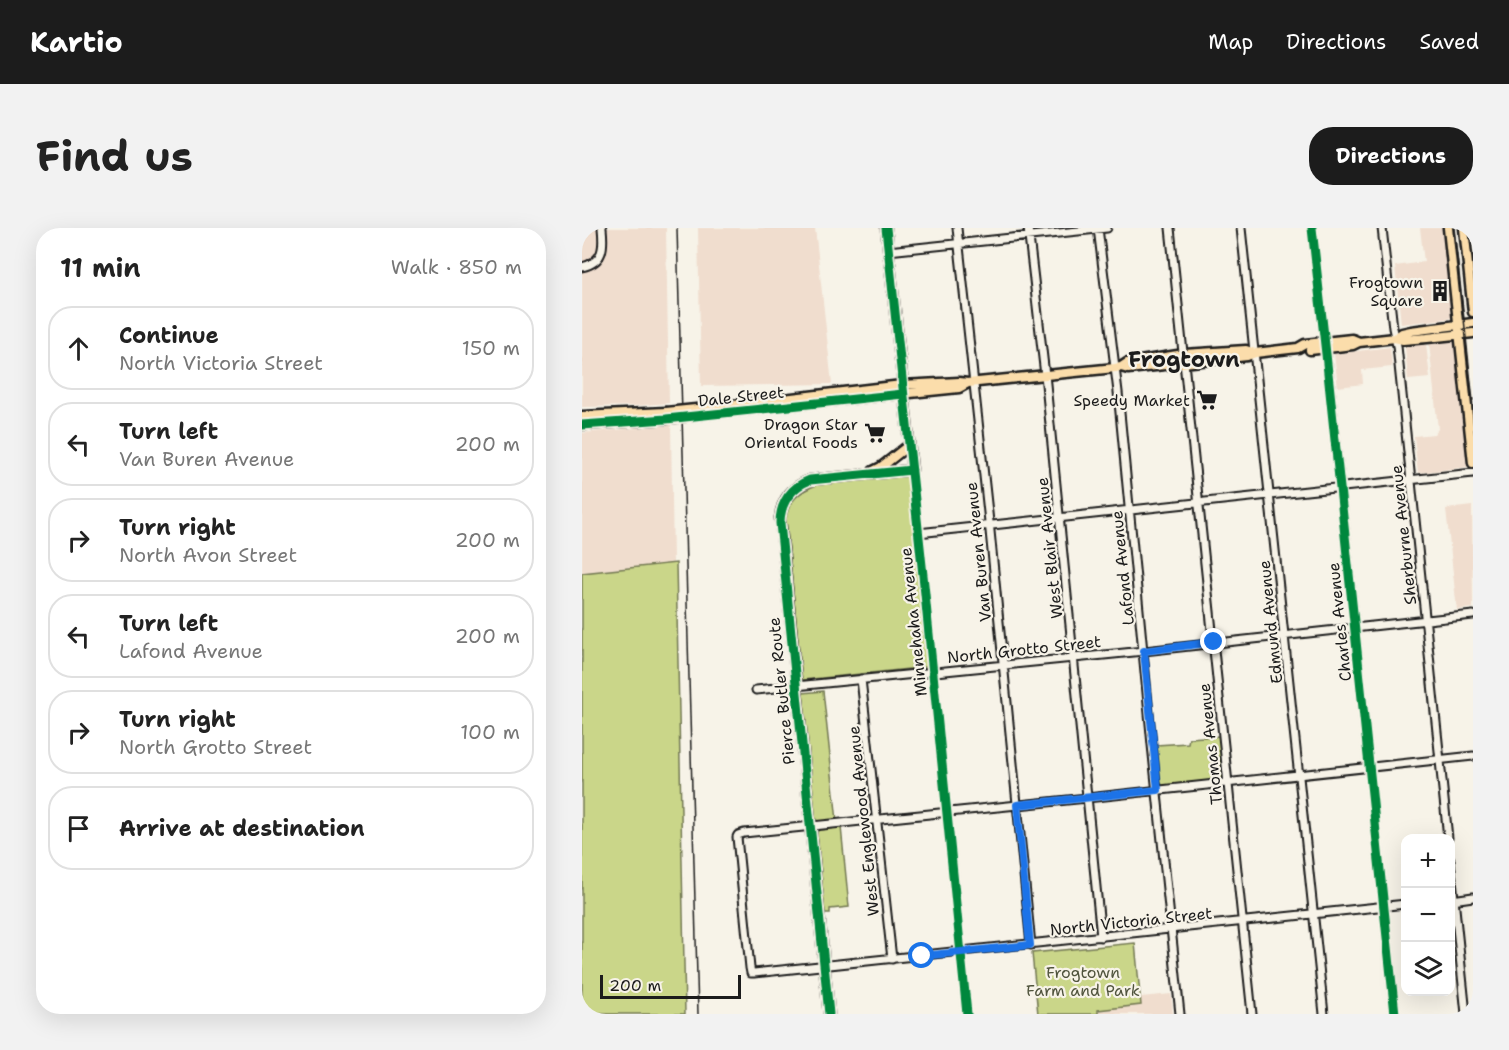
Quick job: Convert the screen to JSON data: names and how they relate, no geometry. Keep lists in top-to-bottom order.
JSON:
{
  "streets": {
    "main road": ["Dale Street", "Minnehaha Avenue", "Pierce Butler Route"],
    "street": [
      "Sherburne Avenue",
      "West Blair Avenue",
      "Van Buren Avenue",
      "Lafond Avenue",
      "Edmund Avenue",
      "Charles Avenue",
      "North Grotto Street",
      "Thomas Avenue",
      "West Englewood Avenue",
      "North Victoria Street"
    ]
  },
  "crossings": [
    ["Dale Street", "Sherburne Avenue"],
    ["Dale Street", "West Blair Avenue"],
    ["Dale Street", "Van Buren Avenue"],
    ["Dale Street", "Lafond Avenue"],
    ["Dale Street", "Minnehaha Avenue"],
    ["Dale Street", "Edmund Avenue"],
    ["Dale Street", "Charles Avenue"],
    ["Dale Street", "Thomas Avenue"],
    ["Sherburne Avenue", "North Grotto Street"],
    ["West Blair Avenue", "North Grotto Street"],
    ["West Blair Avenue", "North Victoria Street"],
    ["Van Buren Avenue", "North Grotto Street"],
    ["Van Buren Avenue", "North Victoria Street"],
    ["Lafond Avenue", "North Grotto Street"],
    ["Lafond Avenue", "North Victoria Street"],
    ["Minnehaha Avenue", "North Grotto Street"],
    ["Minnehaha Avenue", "Pierce Butler Route"],
    ["Minnehaha Avenue", "North Victoria Street"],
    ["Edmund Avenue", "North Grotto Street"],
    ["Edmund Avenue", "North Victoria Street"],
    ["Charles Avenue", "North Grotto Street"],
    ["Charles Avenue", "North Victoria Street"],
    ["North Grotto Street", "Pierce Butler Route"],
    ["North Grotto Street", "Thomas Avenue"],
    ["North Grotto Street", "West Englewood Avenue"],
    ["Pierce Butler Route", "North Victoria Street"],
    ["Thomas Avenue", "North Victoria Street"],
    ["West Englewood Avenue", "North Victoria Street"]
  ],
  "districts": ["Frogtown"],
  "parks": ["Frogtown Farm and Park"],
  "places": {
    "building": ["Frogtown Square"],
    "supermarket": ["Speedy Market", "Dragon Star Oriental Foods"]
  },
  "scale_bar": "200 m",
  "page": {
    "header": "Kartio",
    "nav": ["Map", "Directions", "Saved"],
    "buttons": "Directions",
    "title": "Find us",
    "heading": ["11 min", "Walk · 850 m"],
    "list": [
      ["Continue", "North Victoria Street", "150 m"],
      ["Turn left", "Van Buren Avenue", "200 m"],
      ["Turn right", "North Avon Street", "200 m"],
      ["Turn left", "Lafond Avenue", "200 m"],
      ["Turn right", "North Grotto Street", "100 m"],
      "Arrive at destination"
    ],
    "map_buttons": ["+", "−"],
    "scale": "200 m"
  }
}
